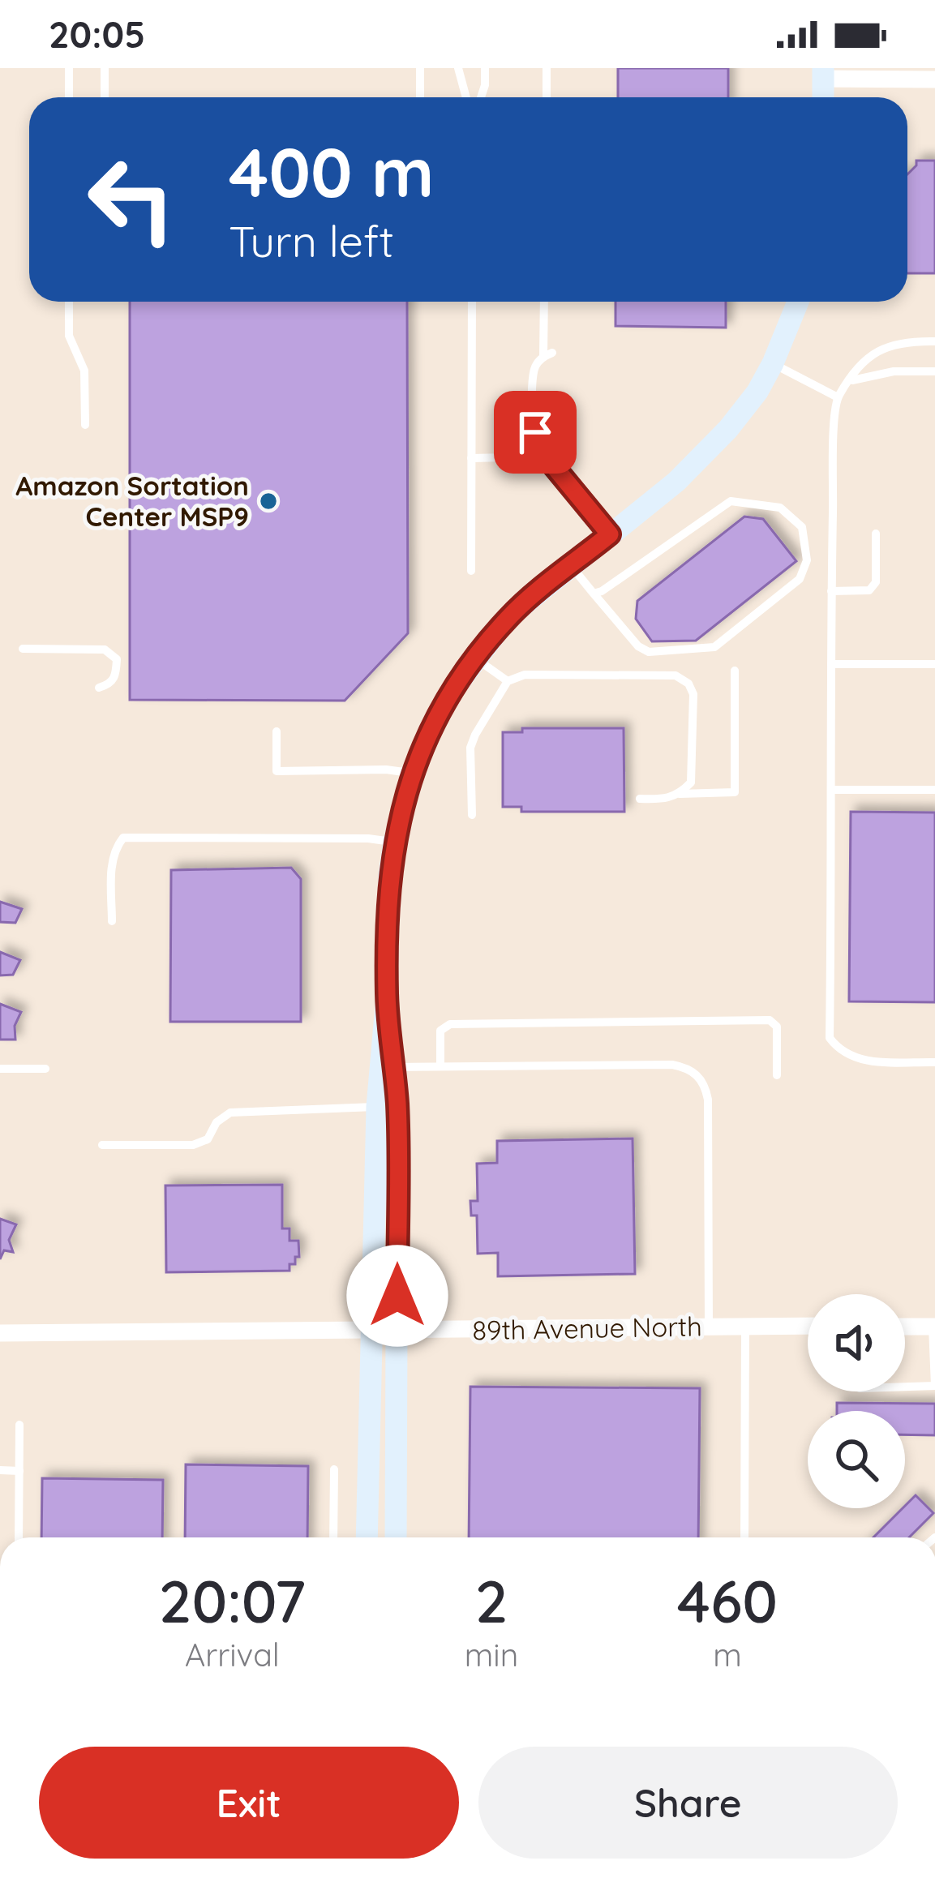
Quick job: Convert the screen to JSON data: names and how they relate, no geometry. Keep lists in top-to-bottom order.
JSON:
{
  "streets": {
    "street": ["89th Avenue North"]
  },
  "places": ["Amazon Sortation Center MSP9"],
  "page": {
    "status": "20:05",
    "turn": ["400 m", "Turn left"],
    "eta": [
      "20:07",
      "Arrival",
      "2",
      "min",
      "460",
      "m"
    ],
    "buttons": ["Exit", "Share"]
  }
}
